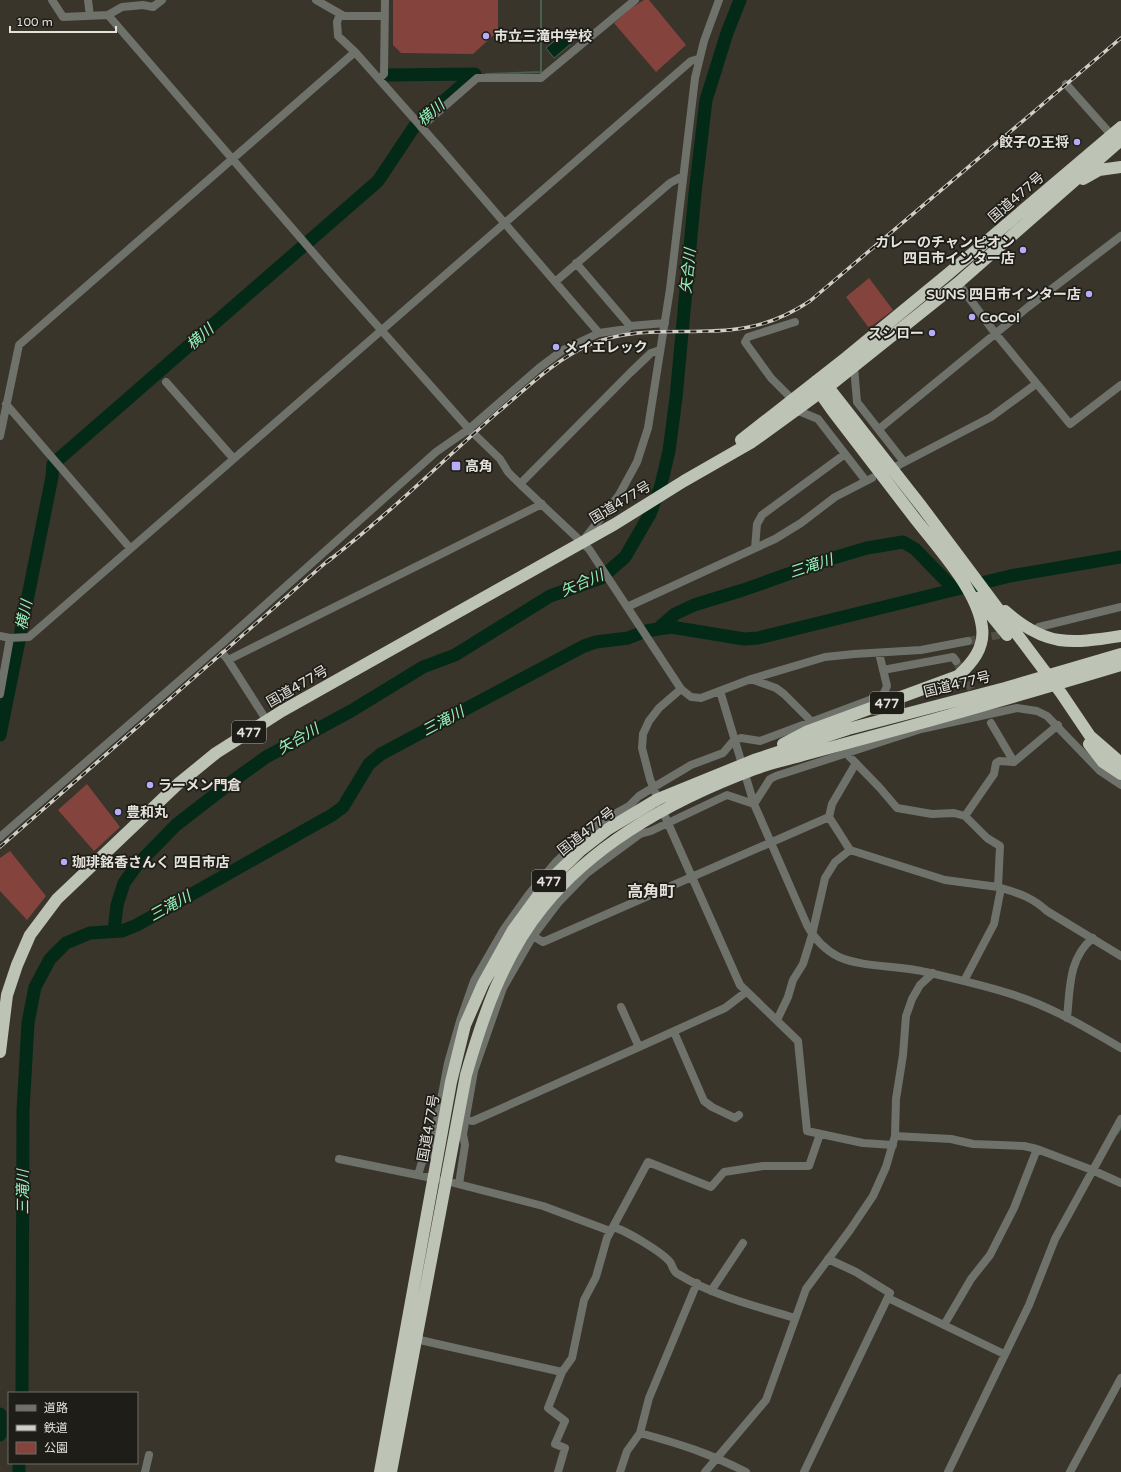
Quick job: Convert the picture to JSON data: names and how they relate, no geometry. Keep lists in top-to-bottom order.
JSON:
{
  "streets": {
    "highway": ["国道477号", "477"]
  },
  "crossings": [
    ["国道477号", "477"]
  ],
  "districts": ["高角町"],
  "water": ["横川", "矢合川", "三滝川"],
  "places": {
    "other": [
      "市立三滝中学校",
      "餃子の王将",
      "カレーのチャンピオン 四日市インター店",
      "SUNS 四日市インター店",
      "CoCo!",
      "スシロー",
      "メイエレック",
      "ラーメン門倉",
      "豊和丸",
      "珈琲銘香さんく 四日市店"
    ],
    "transit": ["高角"]
  },
  "legend": ["道路", "鉄道", "公園"],
  "scale_bar": "100 m"
}
